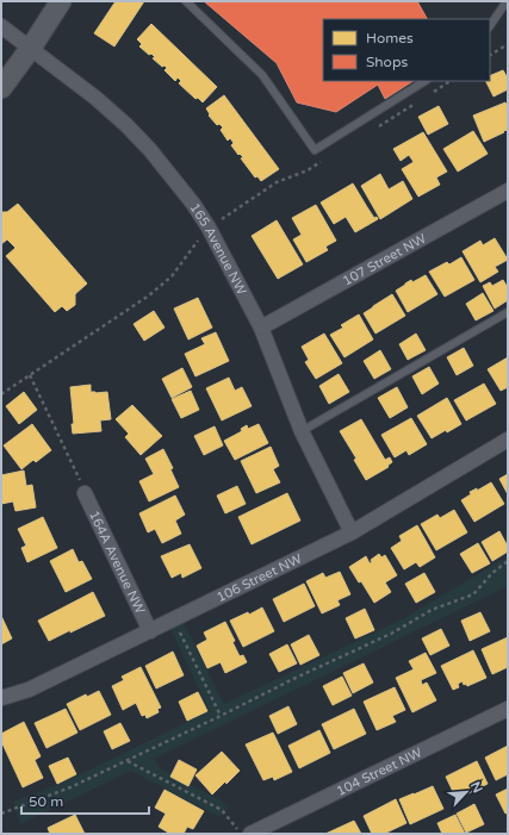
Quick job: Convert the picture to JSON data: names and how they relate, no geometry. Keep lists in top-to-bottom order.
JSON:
{
  "streets": {
    "street": [
      "165 Avenue NW",
      "107 Street NW",
      "164A Avenue NW",
      "106 Street NW",
      "104 Street NW"
    ]
  },
  "crossings": [
    ["165 Avenue NW", "107 Street NW"],
    ["165 Avenue NW", "106 Street NW"],
    ["164A Avenue NW", "106 Street NW"]
  ],
  "legend": ["Homes", "Shops"],
  "scale_bar": "50 m",
  "north": "top right"
}
